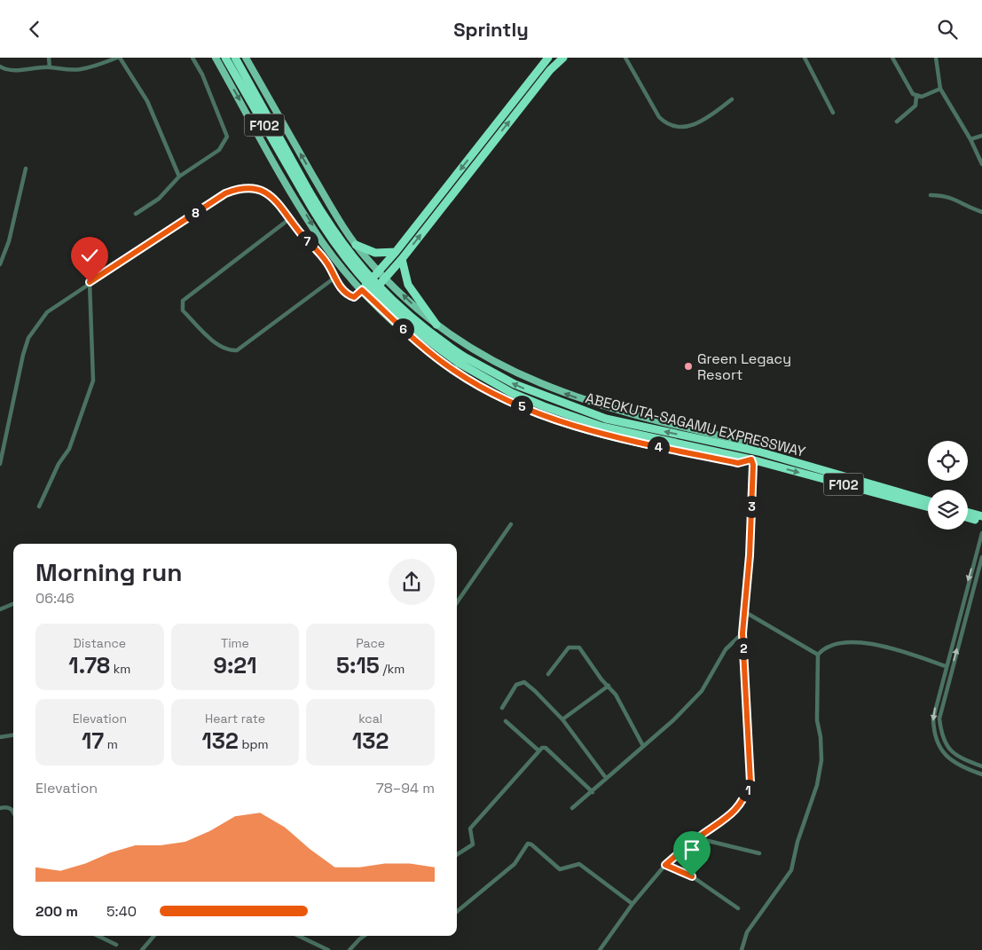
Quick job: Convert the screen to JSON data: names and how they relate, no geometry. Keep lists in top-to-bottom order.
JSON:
{
  "streets": {
    "highway": ["F102", "ABEOKUTA-SAGAMU EXPRESSWAY"]
  },
  "places": ["Green Legacy Resort"],
  "page": {
    "header": "Sprintly",
    "pins": [
      "8",
      "7",
      "6",
      "5",
      "4",
      "3",
      "2",
      "1"
    ],
    "heading": ["Morning run", "06:46"],
    "stats": [
      ["Distance", "1.78 km"],
      ["Time", "9:21"],
      ["Pace", "5:15 /km"],
      ["Elevation", "17 m"],
      ["Heart rate", "132 bpm"],
      ["kcal", "132"]
    ],
    "chart": ["Elevation", "78–94 m"],
    "list": [
      {
        "name": "200 m",
        "note": "5:40"
      }
    ]
  }
}
